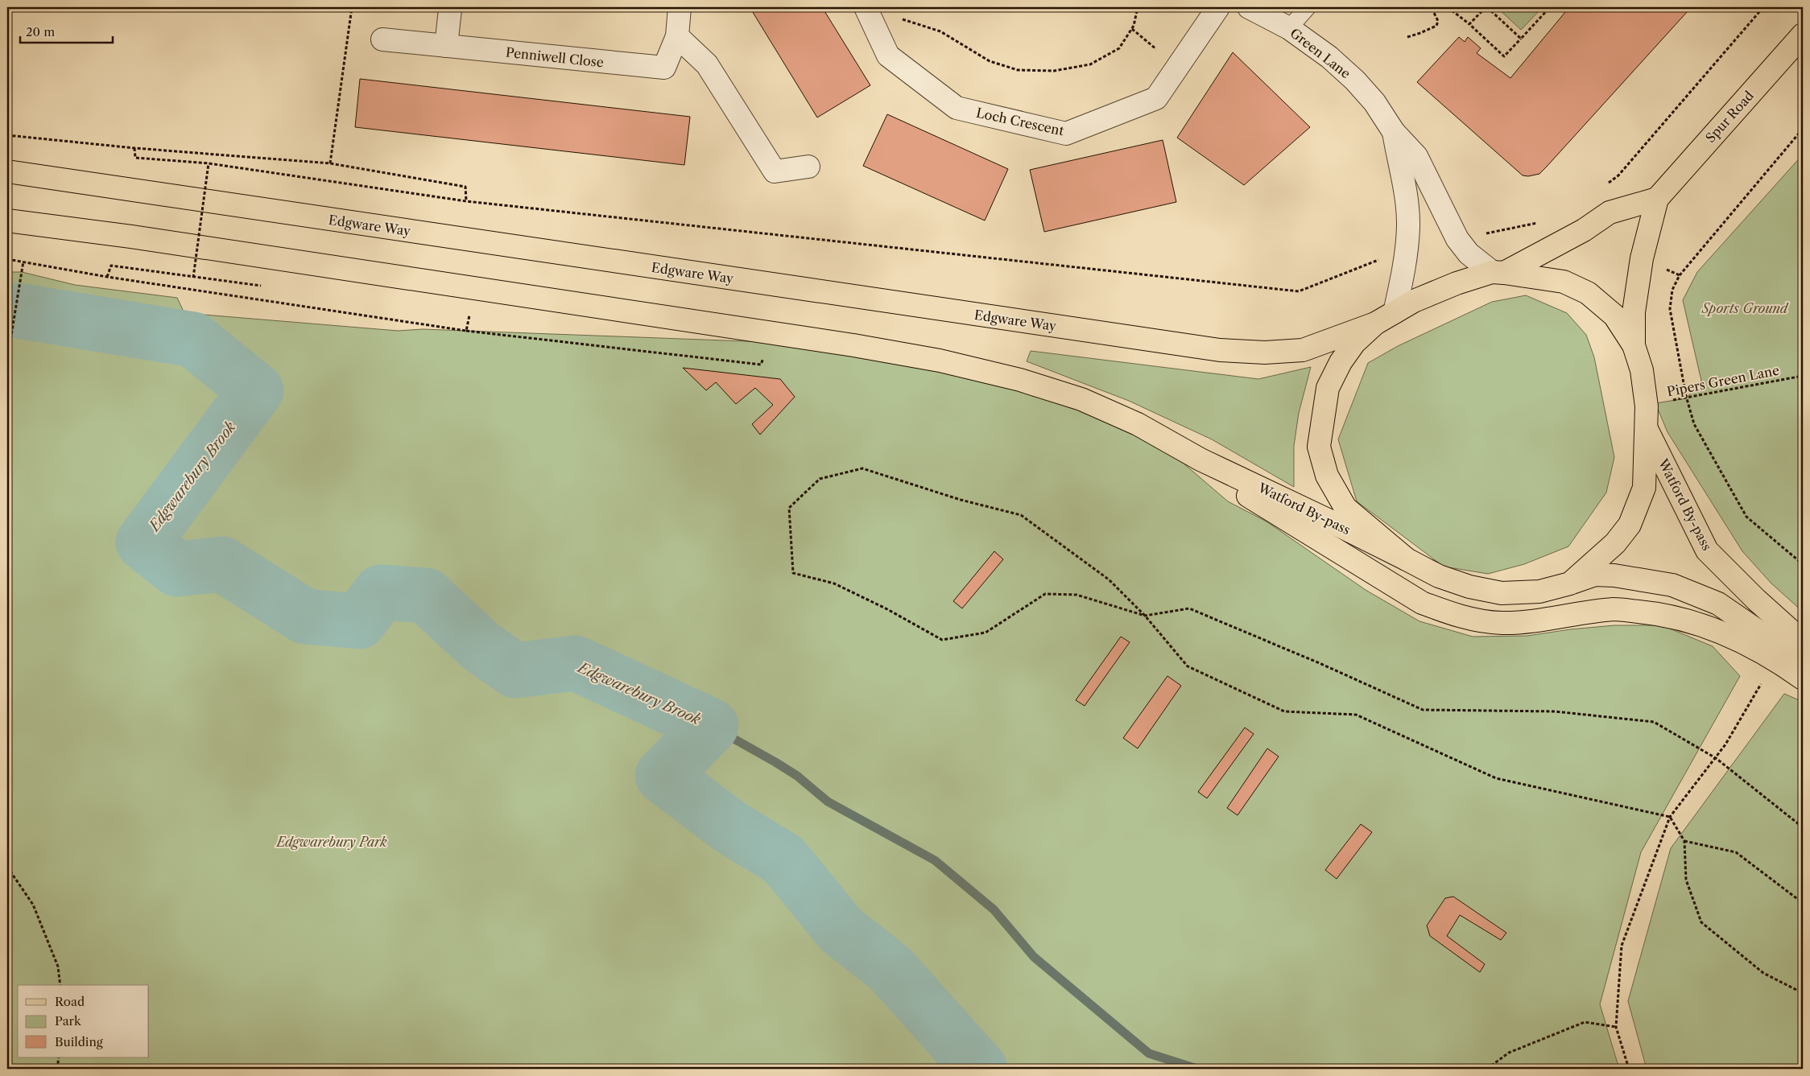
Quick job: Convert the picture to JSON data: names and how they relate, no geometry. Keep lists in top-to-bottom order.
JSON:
{
  "streets": {
    "main road": ["Spur Road", "Edgware Way", "Watford By-pass"],
    "street": ["Green Lane", "Penniwell Close", "Loch Crescent"],
    "path": ["Pipers Green Lane"]
  },
  "water": ["Edgwarebury Brook"],
  "parks": ["Sports Ground", "Edgwarebury Park"],
  "legend": ["Road", "Park", "Building"],
  "scale_bar": "20 m"
}
